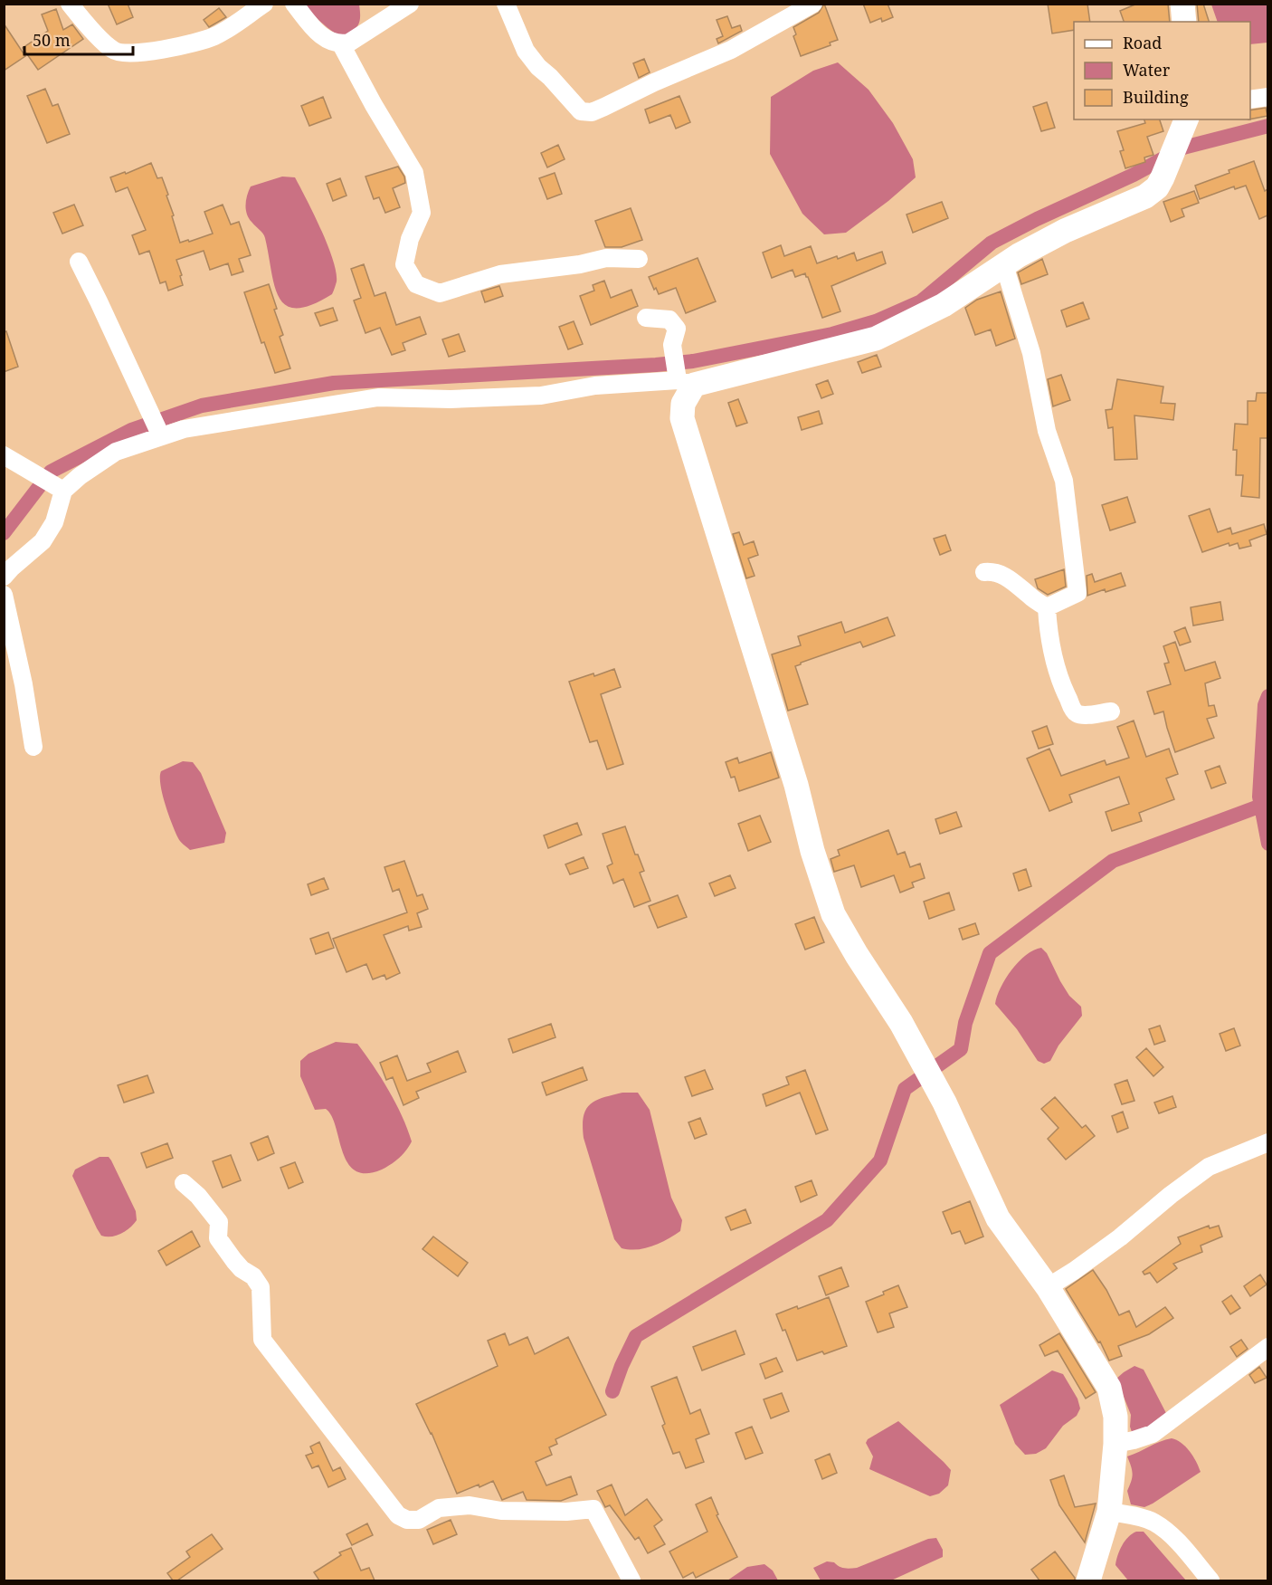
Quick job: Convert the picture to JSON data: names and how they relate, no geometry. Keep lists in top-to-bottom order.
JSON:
{
  "legend": ["Road", "Water", "Building"],
  "scale_bar": "50 m"
}
